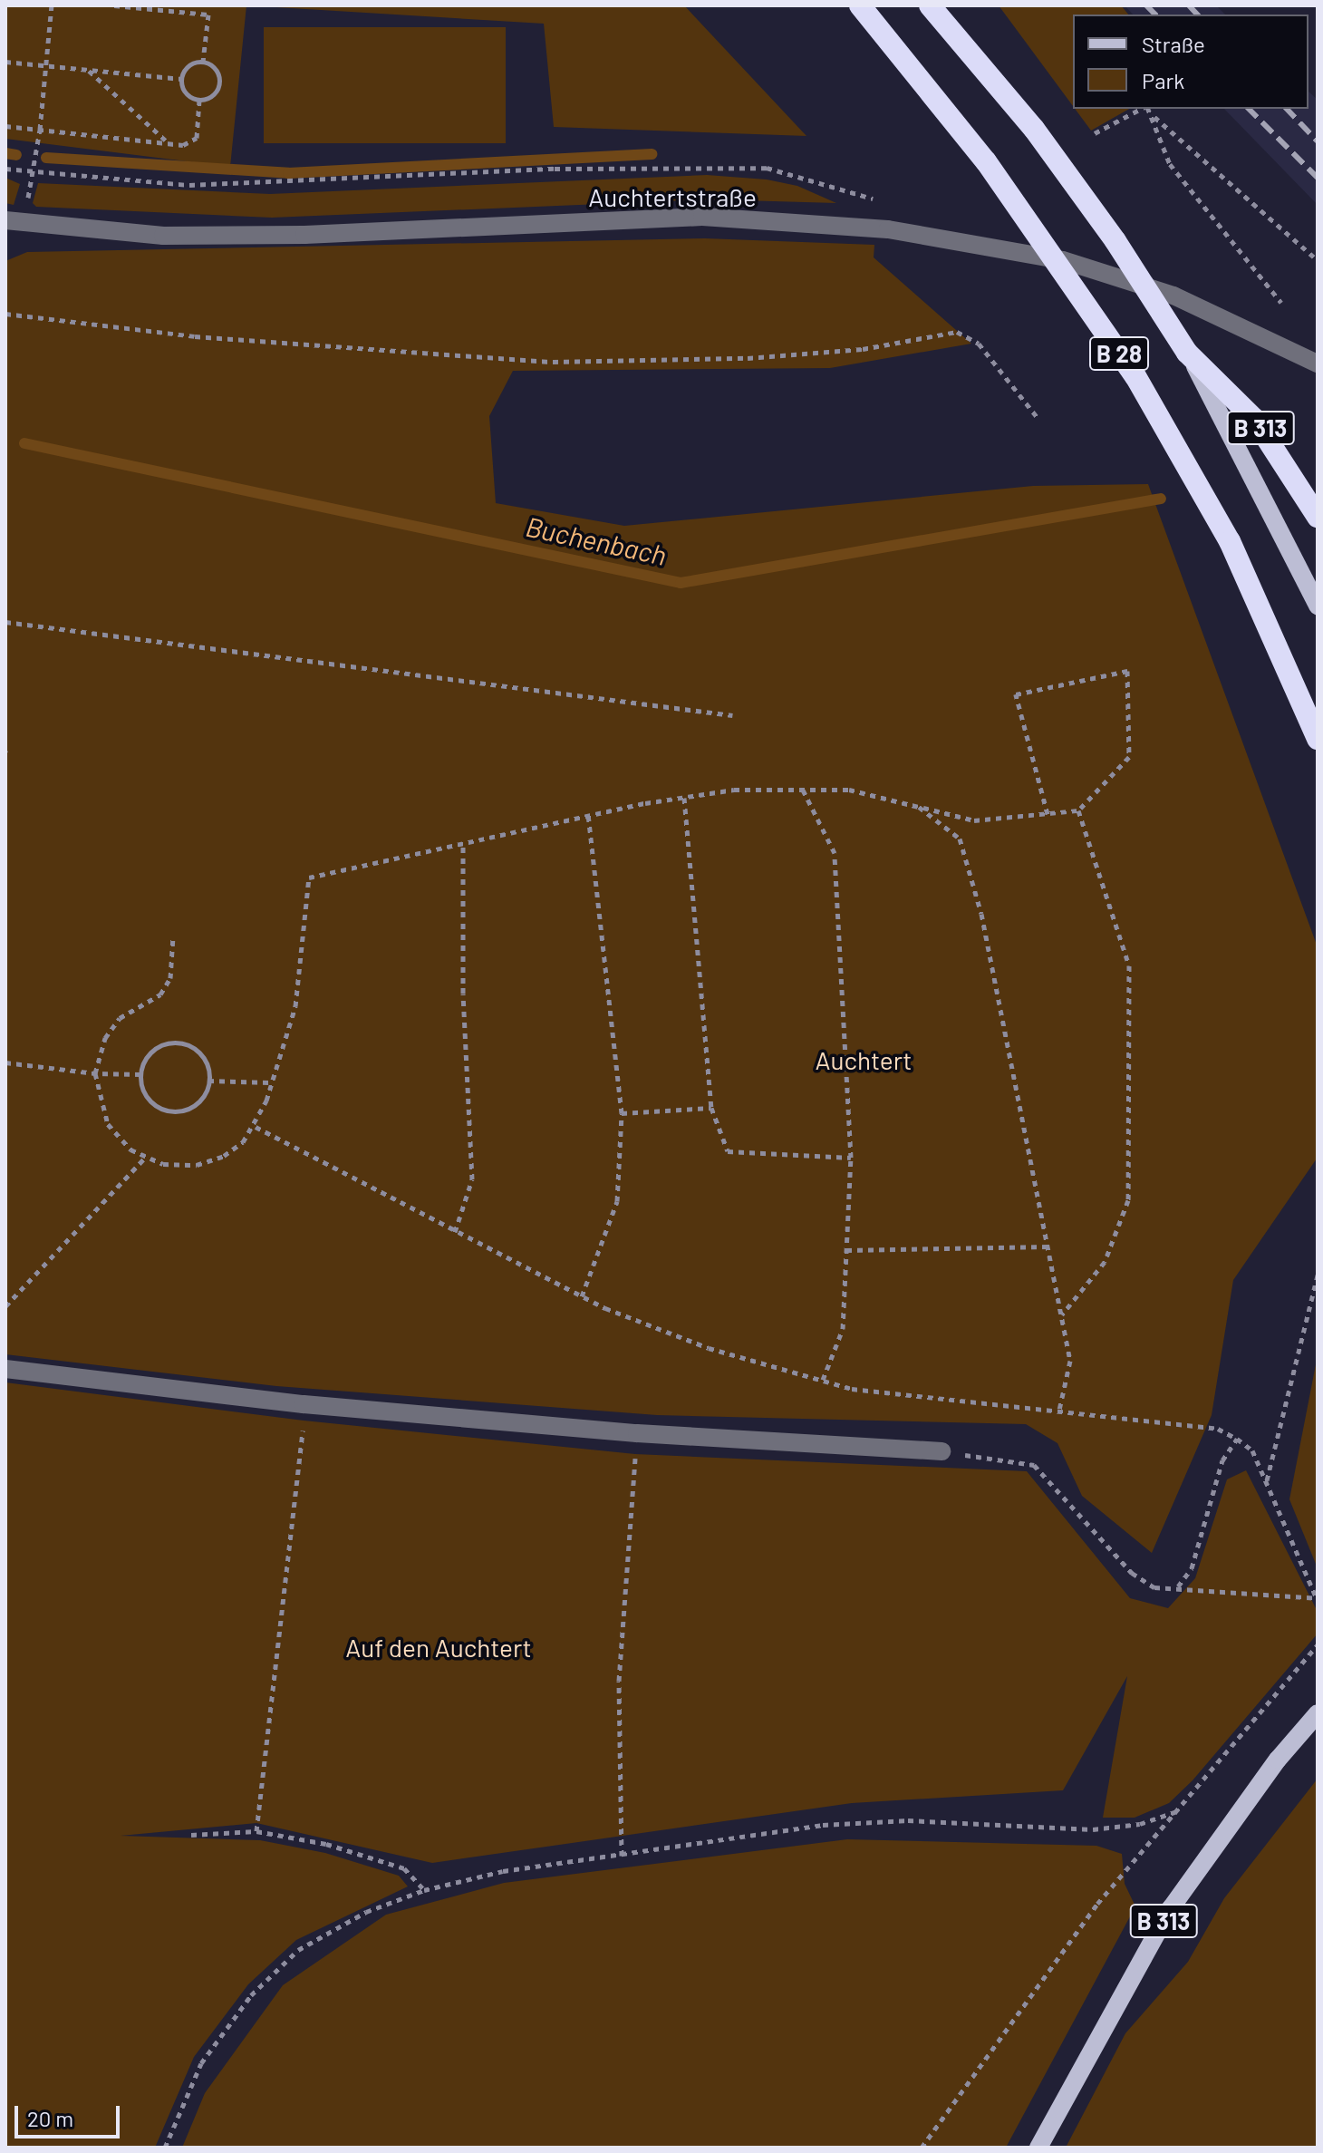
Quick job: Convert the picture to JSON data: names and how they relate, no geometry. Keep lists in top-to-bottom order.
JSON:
{
  "streets": {
    "highway": ["B 28", "B 313"],
    "street": ["Auchtertstraße"]
  },
  "crossings": [
    ["B 28", "B 313"]
  ],
  "water": ["Buchenbach"],
  "parks": ["Auchtert", "Auf den Auchtert"],
  "legend": ["Straße", "Park"],
  "scale_bar": "20 m"
}
